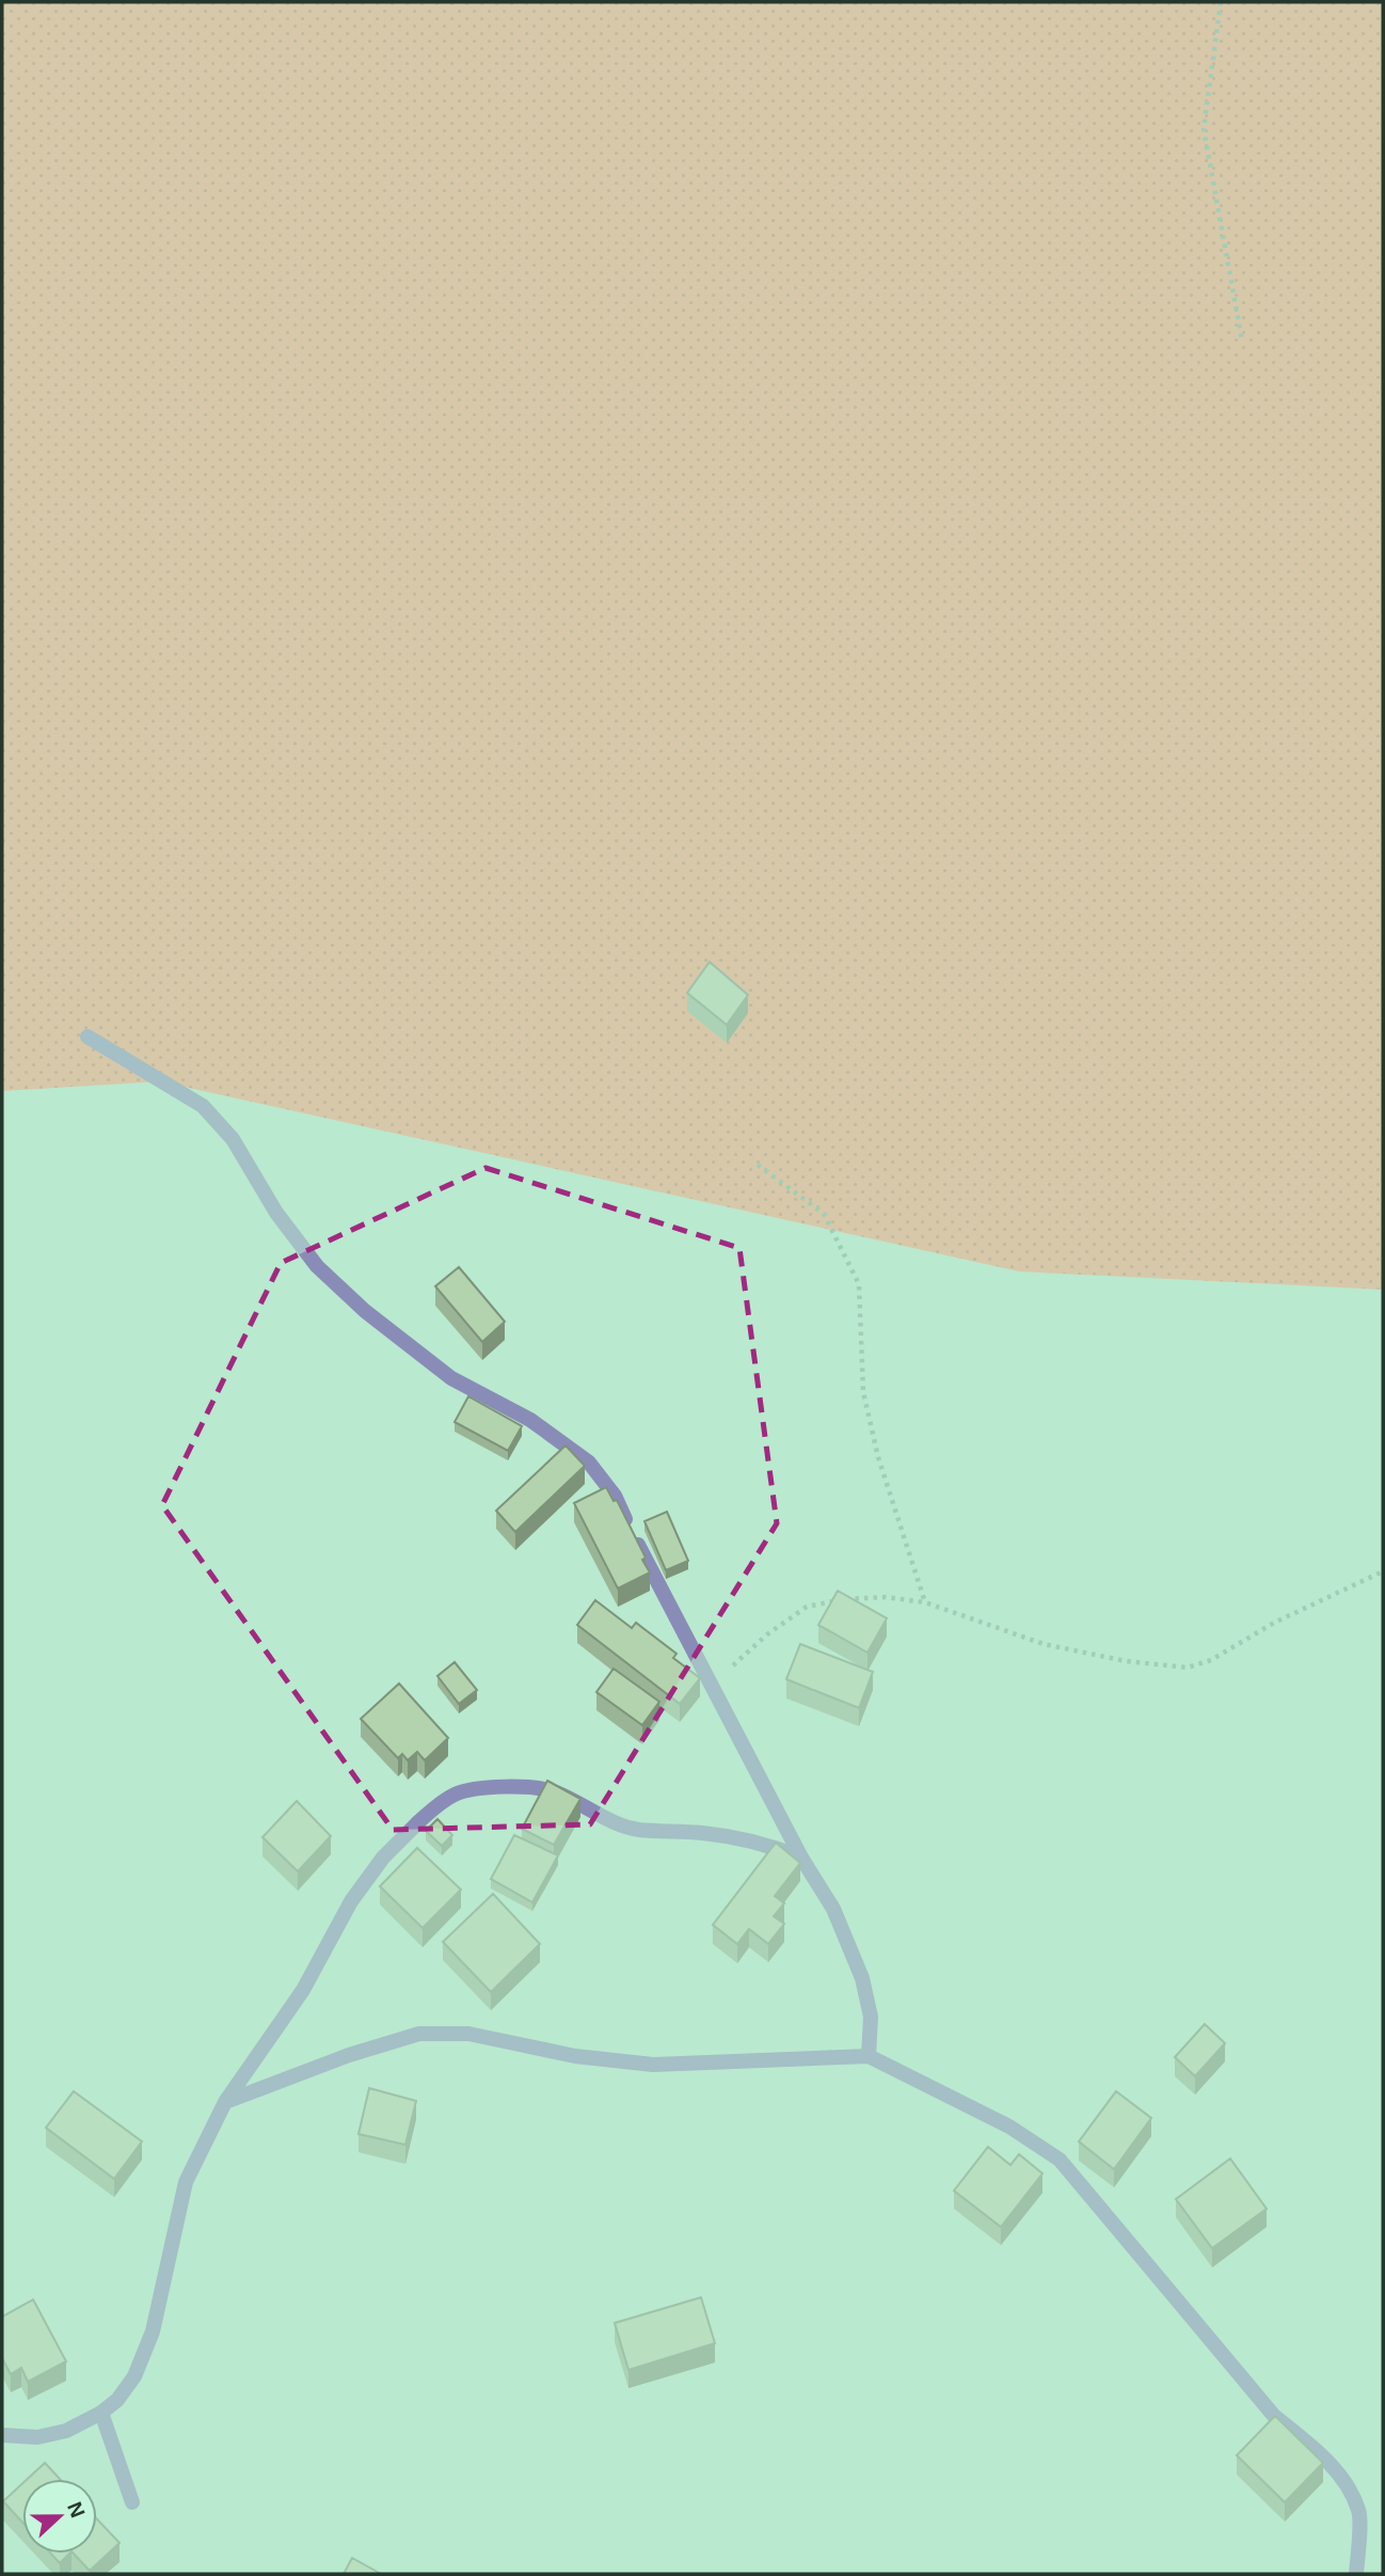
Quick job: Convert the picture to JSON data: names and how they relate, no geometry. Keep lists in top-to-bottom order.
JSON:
{
  "north": "right"
}
